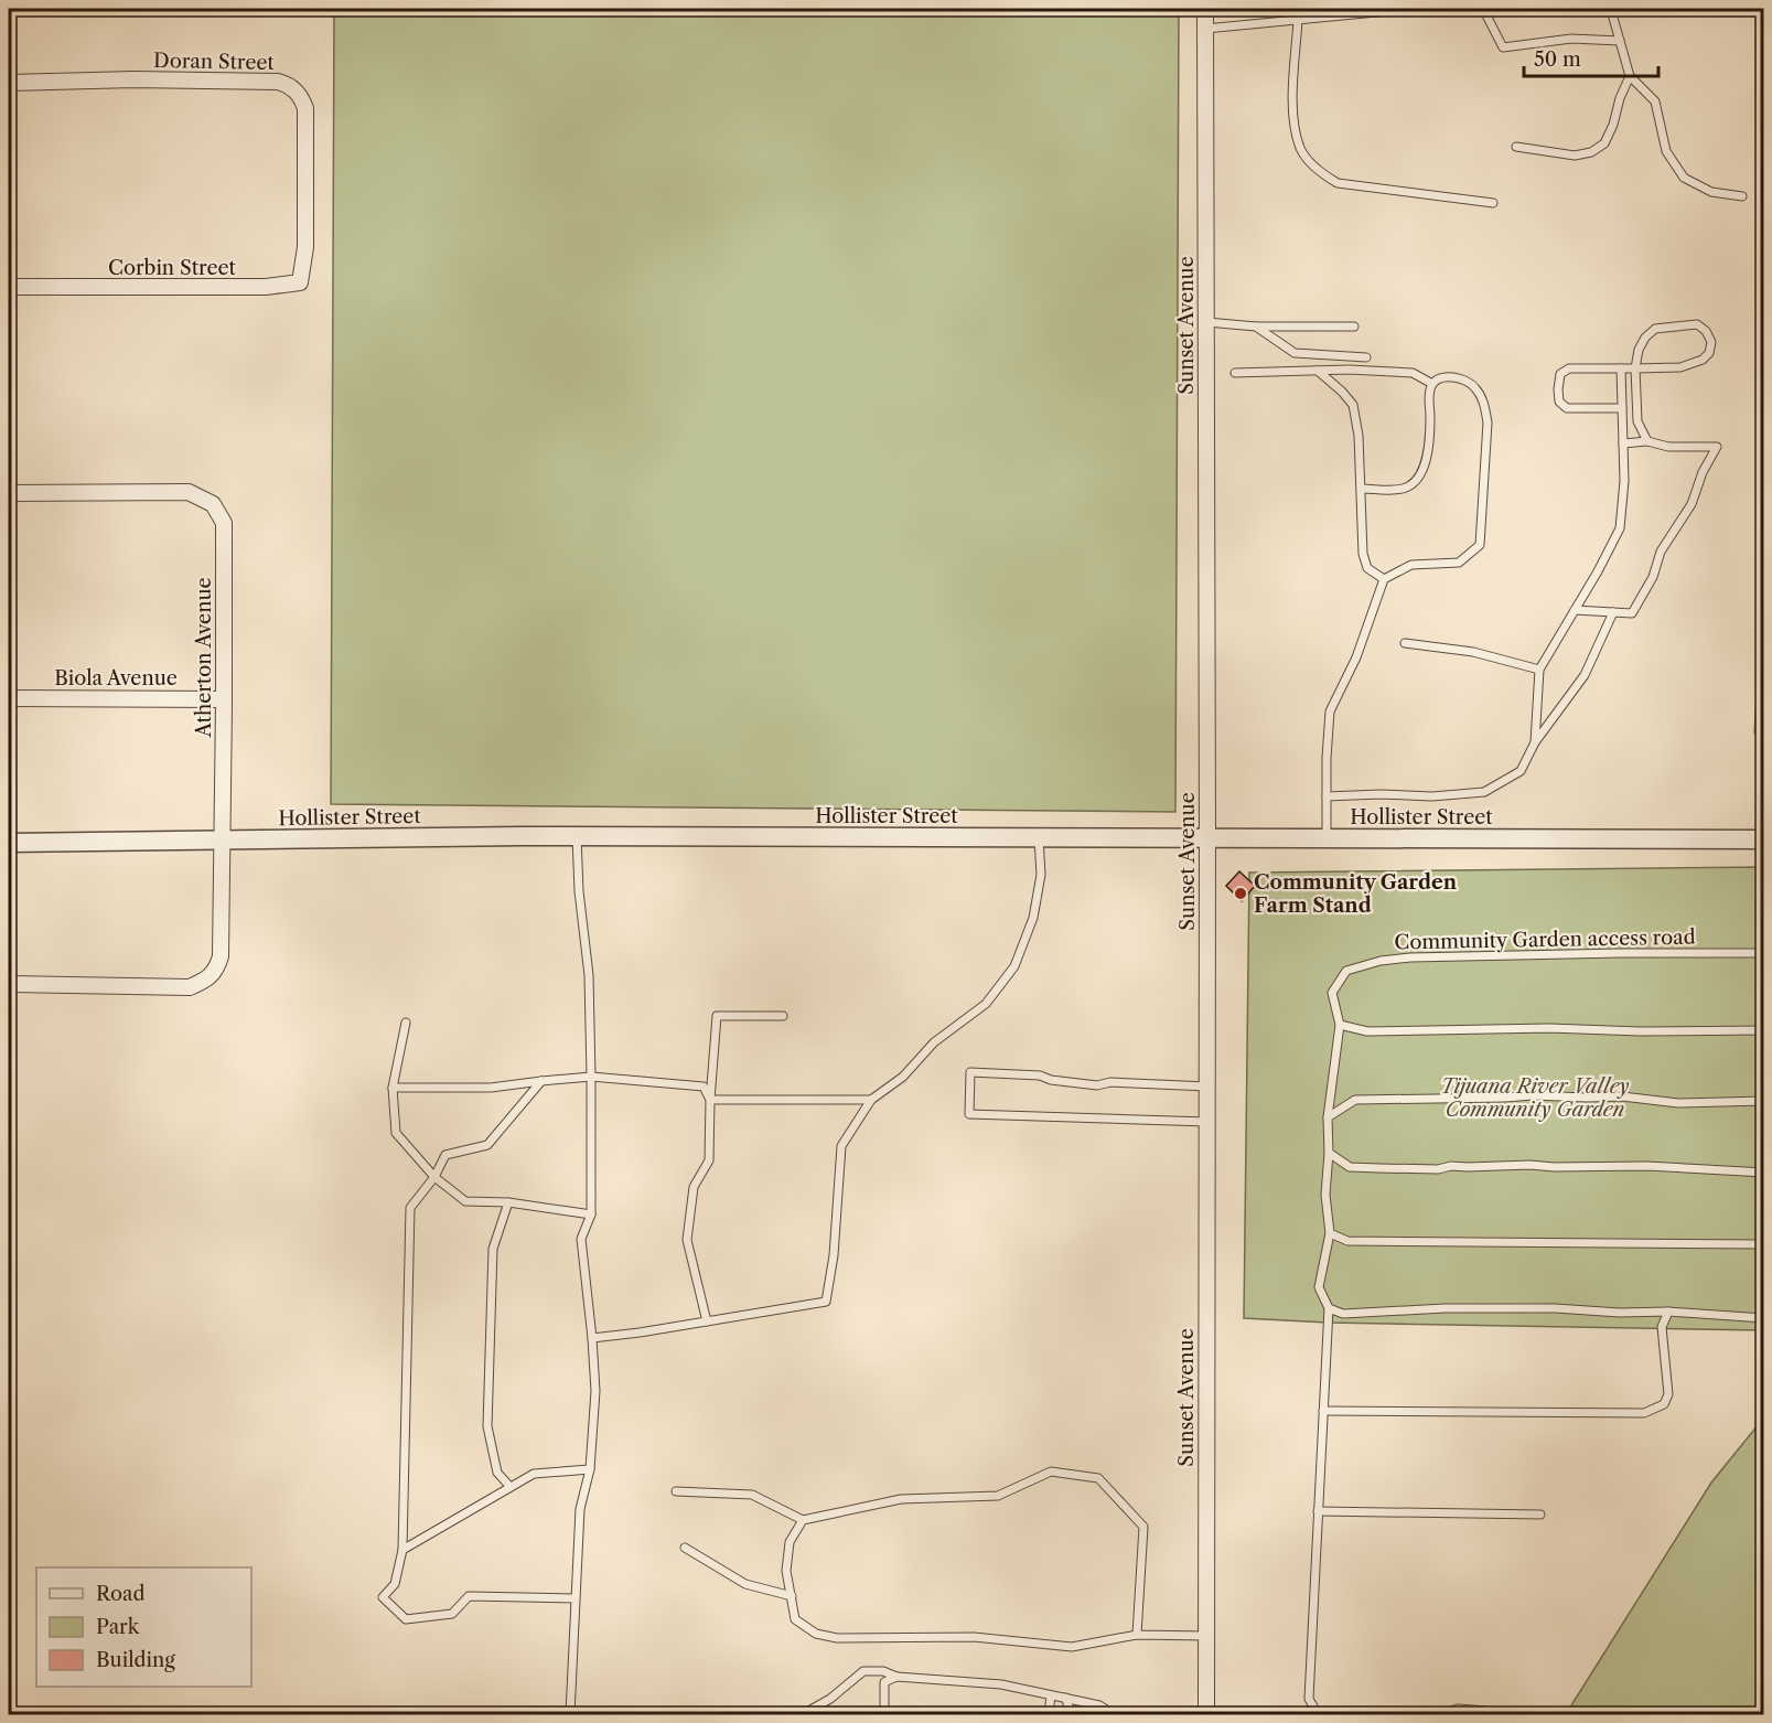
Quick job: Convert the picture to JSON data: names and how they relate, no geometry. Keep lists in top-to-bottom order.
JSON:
{
  "streets": {
    "street": [
      "Doran Street",
      "Corbin Street",
      "Sunset Avenue",
      "Atherton Avenue",
      "Biola Avenue",
      "Hollister Street"
    ],
    "lane": ["Community Garden access road"]
  },
  "crossings": [
    ["Doran Street", "Corbin Street"],
    ["Sunset Avenue", "Hollister Street"],
    ["Atherton Avenue", "Biola Avenue"],
    ["Atherton Avenue", "Hollister Street"]
  ],
  "parks": ["Tijuana River Valley Community Garden"],
  "places": ["Community Garden Farm Stand"],
  "legend": ["Road", "Park", "Building"],
  "scale_bar": "50 m"
}
